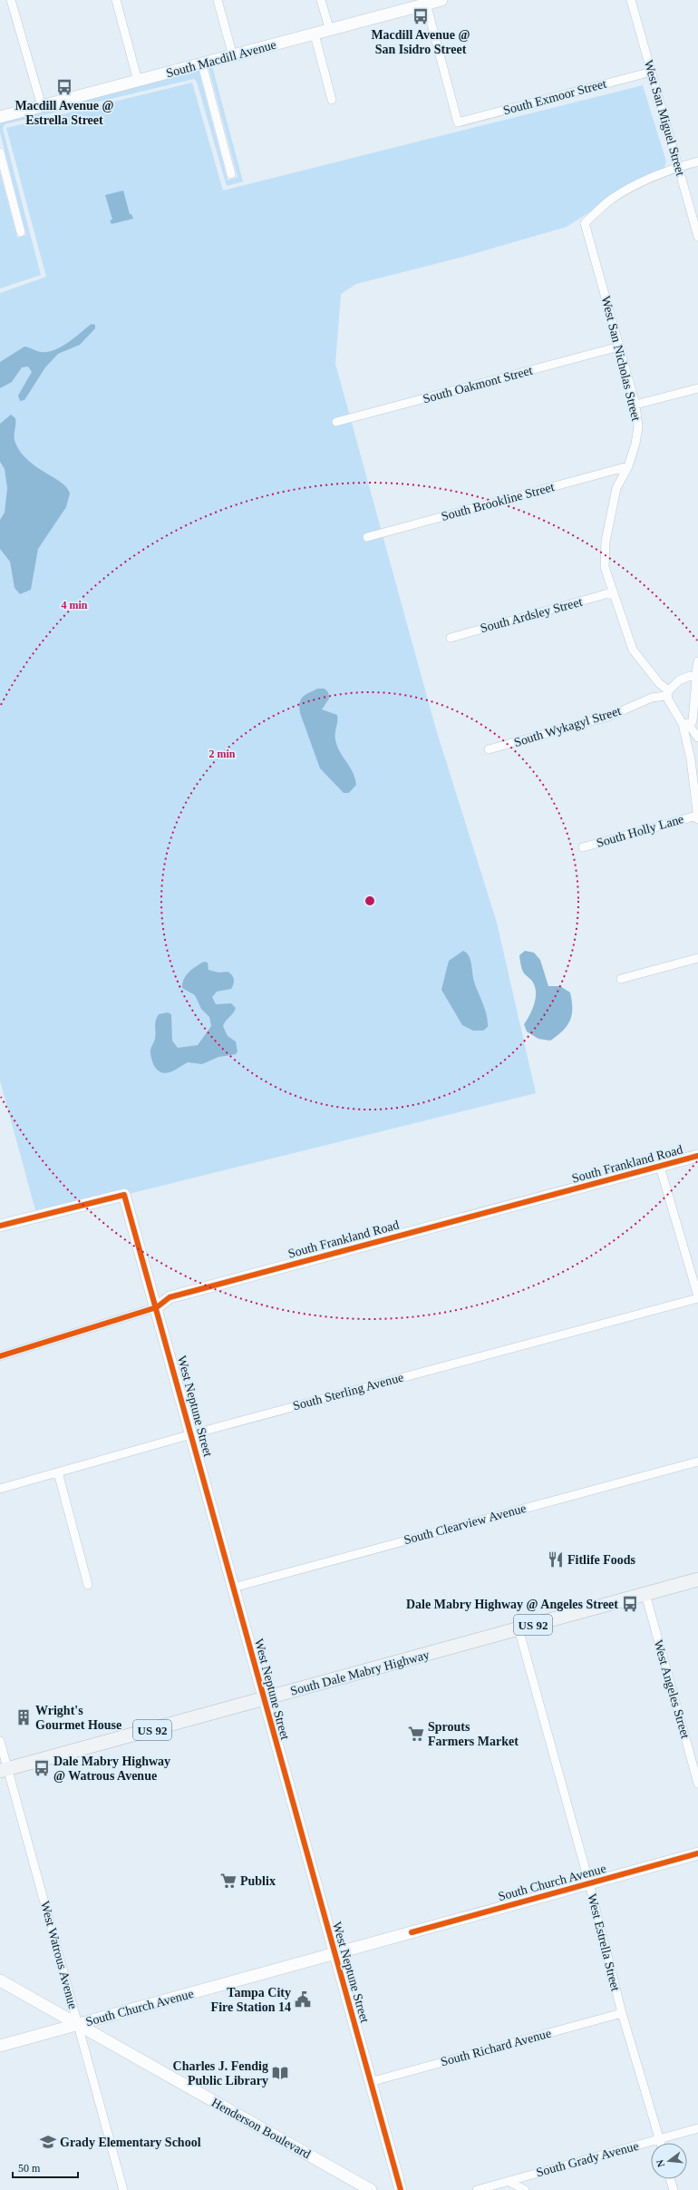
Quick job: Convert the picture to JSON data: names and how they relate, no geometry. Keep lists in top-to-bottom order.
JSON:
{
  "streets": {
    "main road": ["US 92", "South Dale Mabry Highway"],
    "street": [
      "South Macdill Avenue",
      "South Exmoor Street",
      "West San Miguel Street",
      "West San Nicholas Street",
      "South Oakmont Street",
      "South Brookline Street",
      "South Ardsley Street",
      "South Wykagyl Street",
      "South Holly Lane",
      "South Frankland Road",
      "South Sterling Avenue",
      "West Neptune Street",
      "South Clearview Avenue",
      "West Angeles Street",
      "South Church Avenue",
      "West Estrella Street",
      "West Watrous Avenue",
      "South Richard Avenue",
      "Henderson Boulevard",
      "South Grady Avenue"
    ]
  },
  "crossings": [
    ["South Macdill Avenue", "South Exmoor Street"],
    ["South Exmoor Street", "West San Miguel Street"],
    ["West San Miguel Street", "West San Nicholas Street"],
    ["West San Nicholas Street", "South Oakmont Street"],
    ["West San Nicholas Street", "South Brookline Street"],
    ["West San Nicholas Street", "South Ardsley Street"],
    ["West San Nicholas Street", "South Wykagyl Street"],
    ["South Frankland Road", "West Neptune Street"],
    ["South Sterling Avenue", "West Neptune Street"],
    ["West Neptune Street", "South Clearview Avenue"],
    ["West Neptune Street", "South Dale Mabry Highway"],
    ["West Neptune Street", "South Church Avenue"],
    ["West Neptune Street", "South Richard Avenue"],
    ["South Dale Mabry Highway", "West Angeles Street"],
    ["South Dale Mabry Highway", "West Estrella Street"],
    ["South Dale Mabry Highway", "West Watrous Avenue"],
    ["South Church Avenue", "West Estrella Street"],
    ["South Church Avenue", "West Watrous Avenue"],
    ["South Church Avenue", "Henderson Boulevard"],
    ["West Estrella Street", "South Richard Avenue"],
    ["West Estrella Street", "South Grady Avenue"],
    ["West Watrous Avenue", "Henderson Boulevard"]
  ],
  "places": {
    "bus stop": [
      "Macdill Avenue @ San Isidro Street",
      "Macdill Avenue @ Estrella Street",
      "Dale Mabry Highway @ Angeles Street",
      "Dale Mabry Highway @ Watrous Avenue"
    ],
    "restaurant": ["Fitlife Foods"],
    "building": ["Wright's Gourmet House"],
    "supermarket": ["Sprouts Farmers Market", "Publix"],
    "public building": ["Tampa City Fire Station 14"],
    "library": ["Charles J. Fendig Public Library"],
    "school or university": ["Grady Elementary School"]
  },
  "scale_bar": "50 m",
  "north": "left",
  "rings": ["4 min", "2 min"]
}
